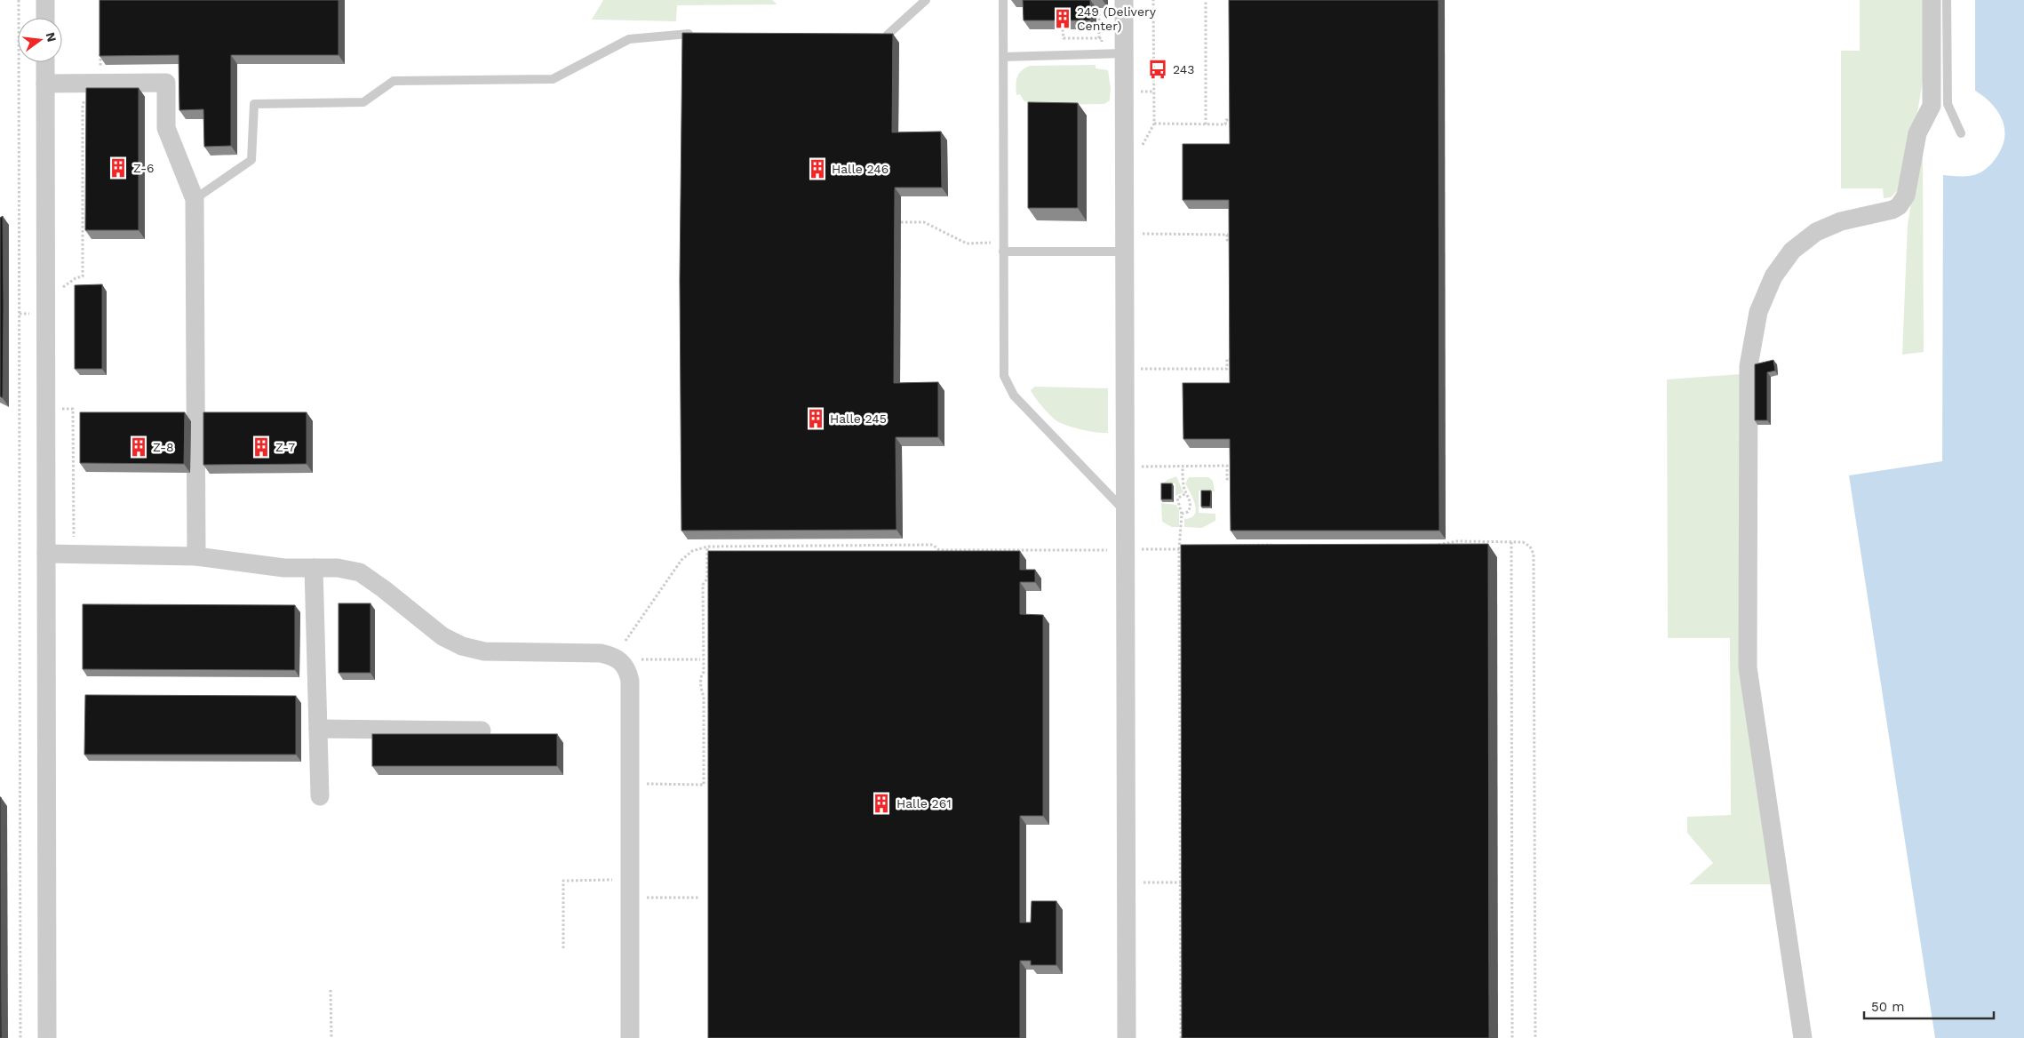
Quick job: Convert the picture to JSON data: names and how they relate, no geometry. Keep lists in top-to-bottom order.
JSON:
{
  "places": {
    "building": [
      "249 (Delivery Center)",
      "Z-6",
      "Halle 246",
      "Halle 245",
      "Z-8",
      "Z-7",
      "Halle 261"
    ],
    "bus stop": ["243"]
  },
  "scale_bar": "50 m",
  "north": "right"
}
